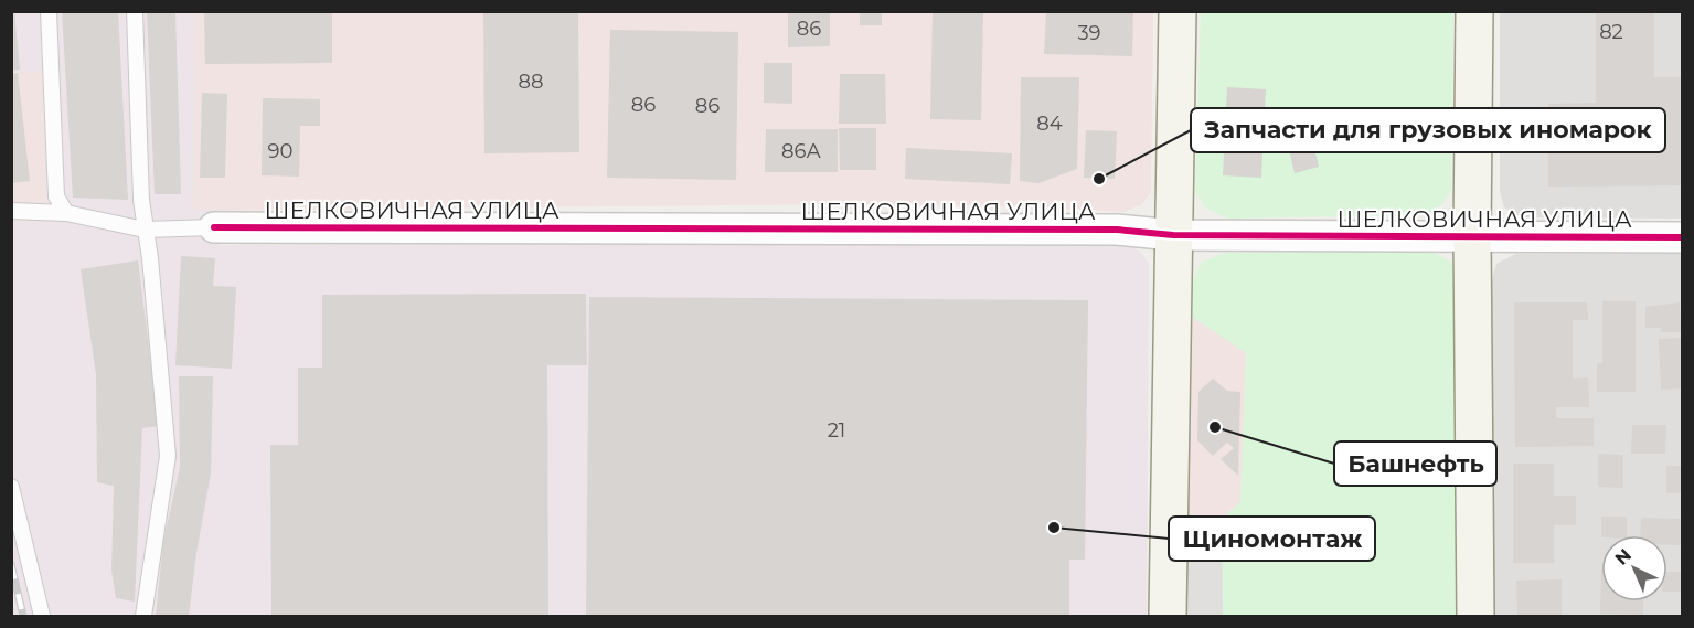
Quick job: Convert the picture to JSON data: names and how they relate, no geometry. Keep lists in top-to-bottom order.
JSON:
{
  "streets": {
    "street": ["ШЕЛКОВИЧНАЯ УЛИЦА"]
  },
  "places": ["Запчасти для грузовых иномарок", "Башнефть", "Щиномонтаж"],
  "house_numbers": [
    "86",
    "82",
    "39",
    "88",
    "86",
    "86",
    "84",
    "90",
    "86А",
    "21"
  ],
  "north": "top left"
}
